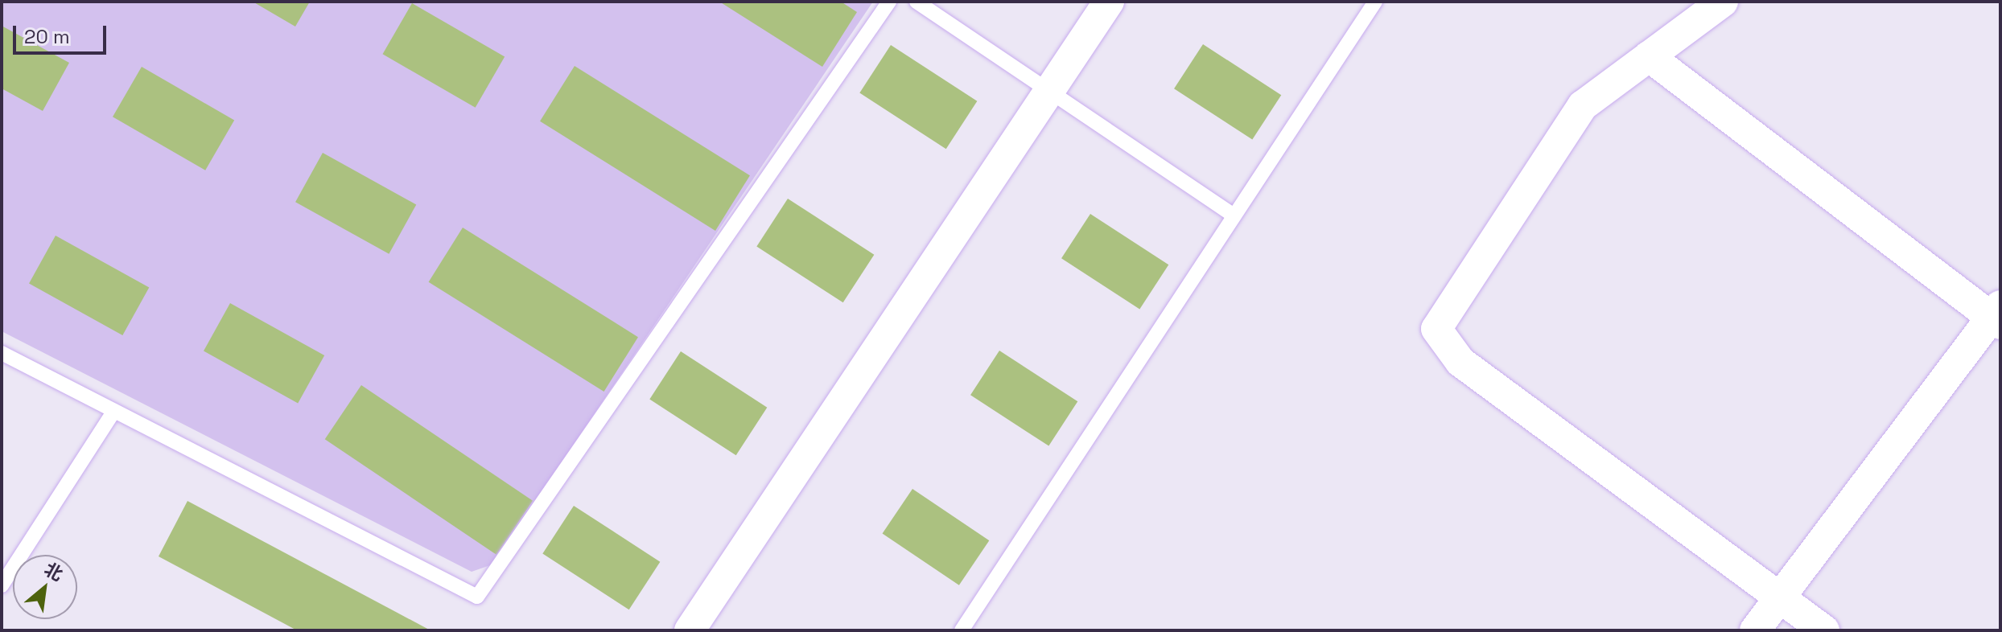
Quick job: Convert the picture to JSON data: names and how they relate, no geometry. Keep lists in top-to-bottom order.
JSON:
{
  "scale_bar": "20 m",
  "north": "top right"
}
